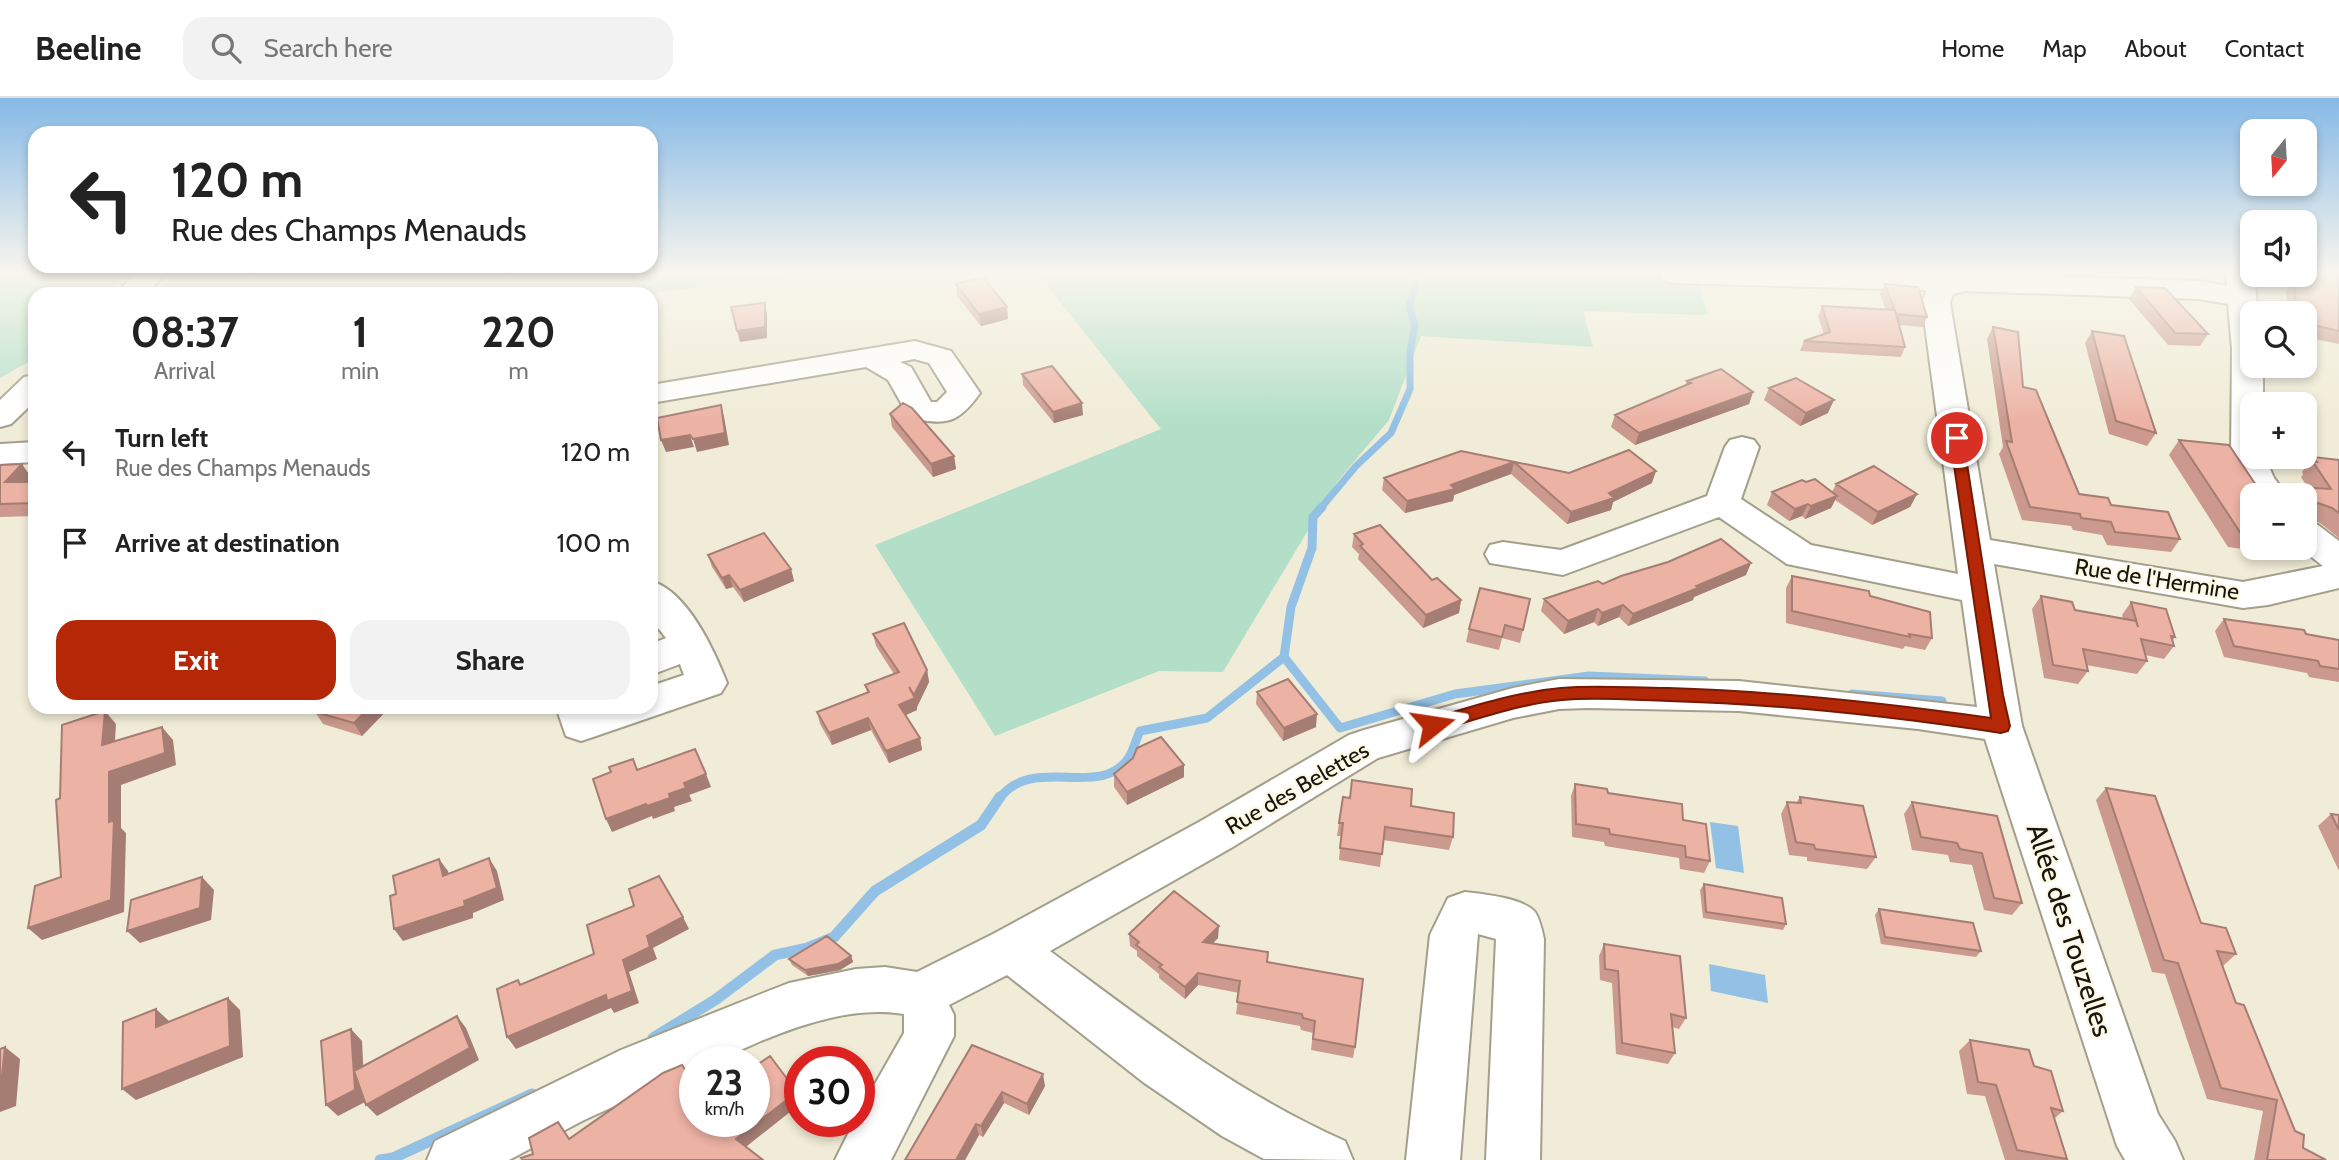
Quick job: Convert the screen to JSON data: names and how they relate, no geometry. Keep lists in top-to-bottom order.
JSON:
{
  "streets": {
    "street": ["Rue de l'Hermine", "Rue des Belettes", "Allée des Touzelles"]
  },
  "crossings": [
    ["Rue de l'Hermine", "Allée des Touzelles"],
    ["Rue des Belettes", "Allée des Touzelles"]
  ],
  "north": "bottom",
  "page": {
    "header": "Beeline",
    "search": "Search here",
    "nav": [
      "Home",
      "Map",
      "About",
      "Contact"
    ],
    "map_buttons": ["+", "−"],
    "turn": ["120 m", "Rue des Champs Menauds"],
    "eta": [
      "08:37",
      "Arrival",
      "1",
      "min",
      "220",
      "m"
    ],
    "list": [
      {
        "name": "Turn left",
        "note": "Rue des Champs Menauds",
        "value": "120 m"
      },
      {
        "name": "Arrive at destination",
        "value": "100 m"
      }
    ],
    "buttons": ["Exit", "Share"],
    "speed": "23 km/h",
    "limit": "30"
  }
}
